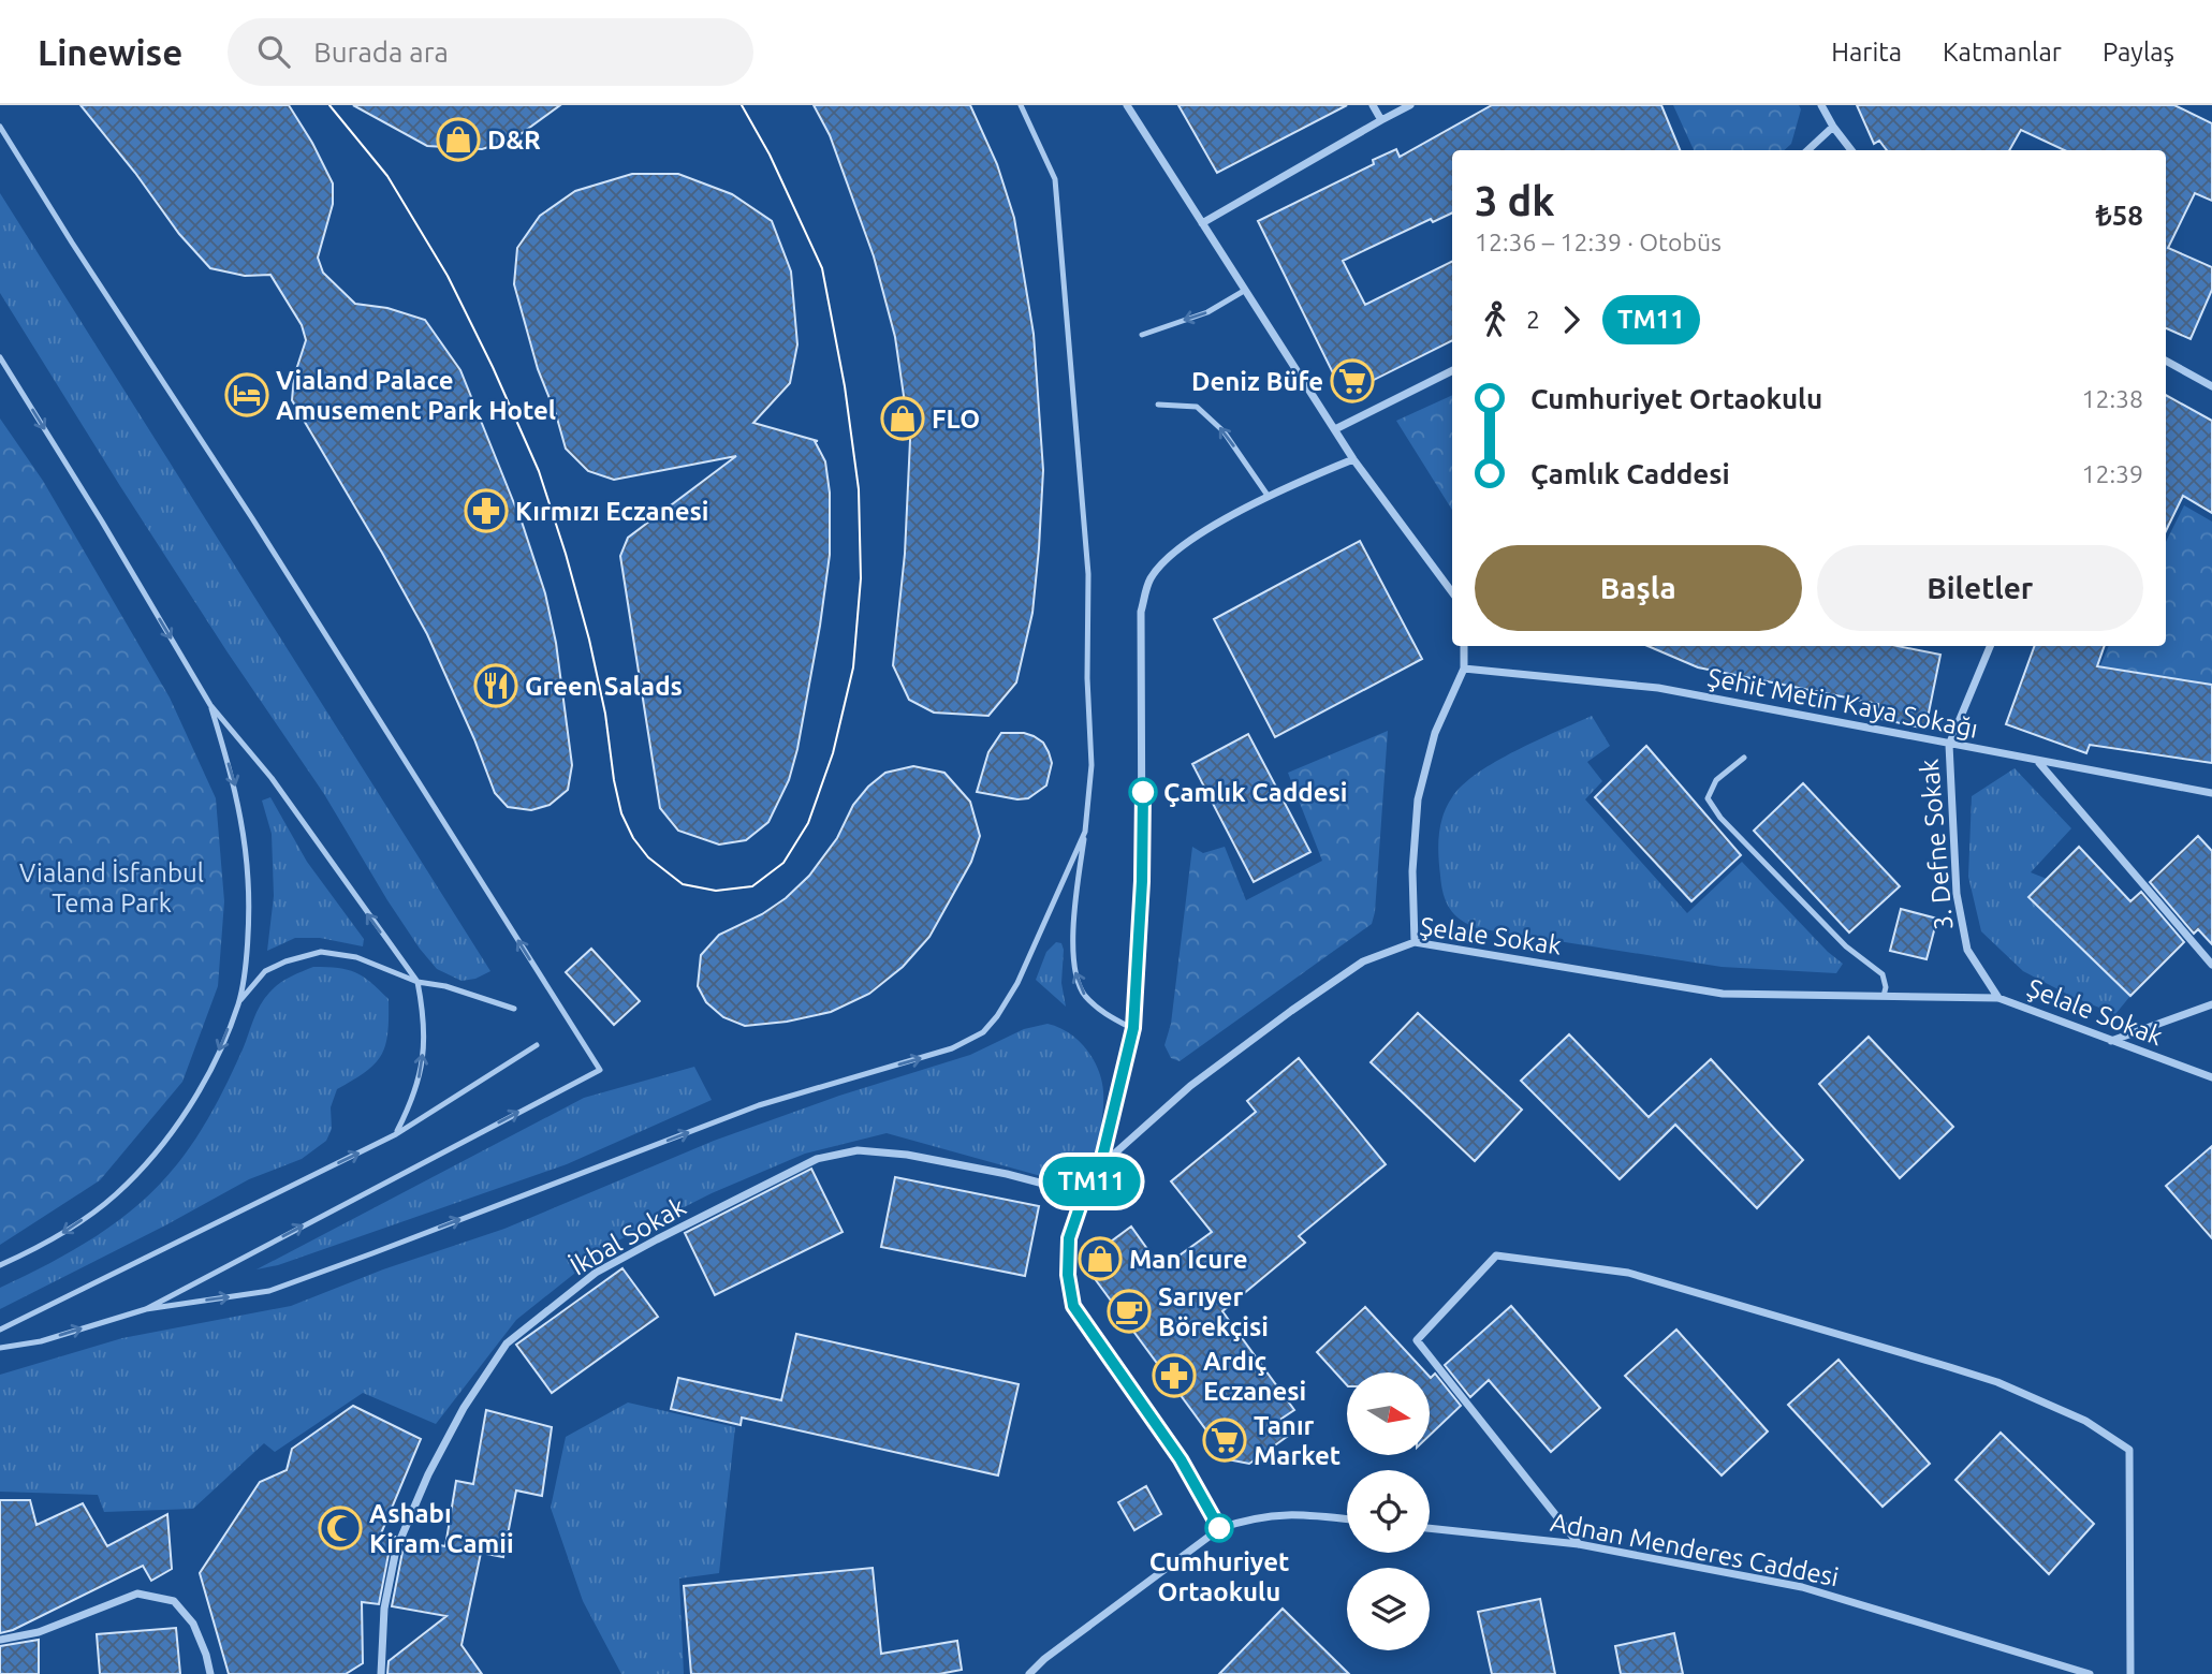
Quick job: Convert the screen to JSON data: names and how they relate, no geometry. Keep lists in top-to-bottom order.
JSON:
{
  "streets": {
    "street": [
      "Şehit Metin Kaya Sokağı",
      "3. Defne Sokak",
      "Şelale Sokak",
      "İkbal Sokak",
      "Adnan Menderes Caddesi"
    ]
  },
  "crossings": [
    ["Şehit Metin Kaya Sokağı", "3. Defne Sokak"],
    ["3. Defne Sokak", "Şelale Sokak"],
    ["Şelale Sokak", "İkbal Sokak"]
  ],
  "parks": ["Vialand İsfanbul Tema Park"],
  "places": {
    "shop": ["D&R", "FLO", "Man Icure"],
    "supermarket": ["Deniz Büfe", "Tanır Market"],
    "hotel": ["Vialand Palace Amusement Park Hotel"],
    "pharmacy": ["Kırmızı Eczanesi", "Ardıç Eczanesi"],
    "restaurant": ["Green Salads"],
    "other": ["Çamlık Caddesi", "Cumhuriyet Ortaokulu"],
    "cafe": ["Sarıyer Börekçisi"],
    "mosque": ["Ashabı Kiram Camii"]
  },
  "lines": ["bus line TM11"],
  "north": "right",
  "page": {
    "header": "Linewise",
    "search": "Burada ara",
    "nav": ["Harita", "Katmanlar", "Paylaş"],
    "on_map": "TM11",
    "heading": ["3 dk", "12:36 – 12:39 · Otobüs", "₺58"],
    "legs": ["2", "TM11"],
    "list": [
      {
        "name": "Cumhuriyet Ortaokulu",
        "value": "12:38"
      },
      {
        "name": "Çamlık Caddesi",
        "value": "12:39"
      }
    ],
    "buttons": ["Başla", "Biletler"]
  }
}
